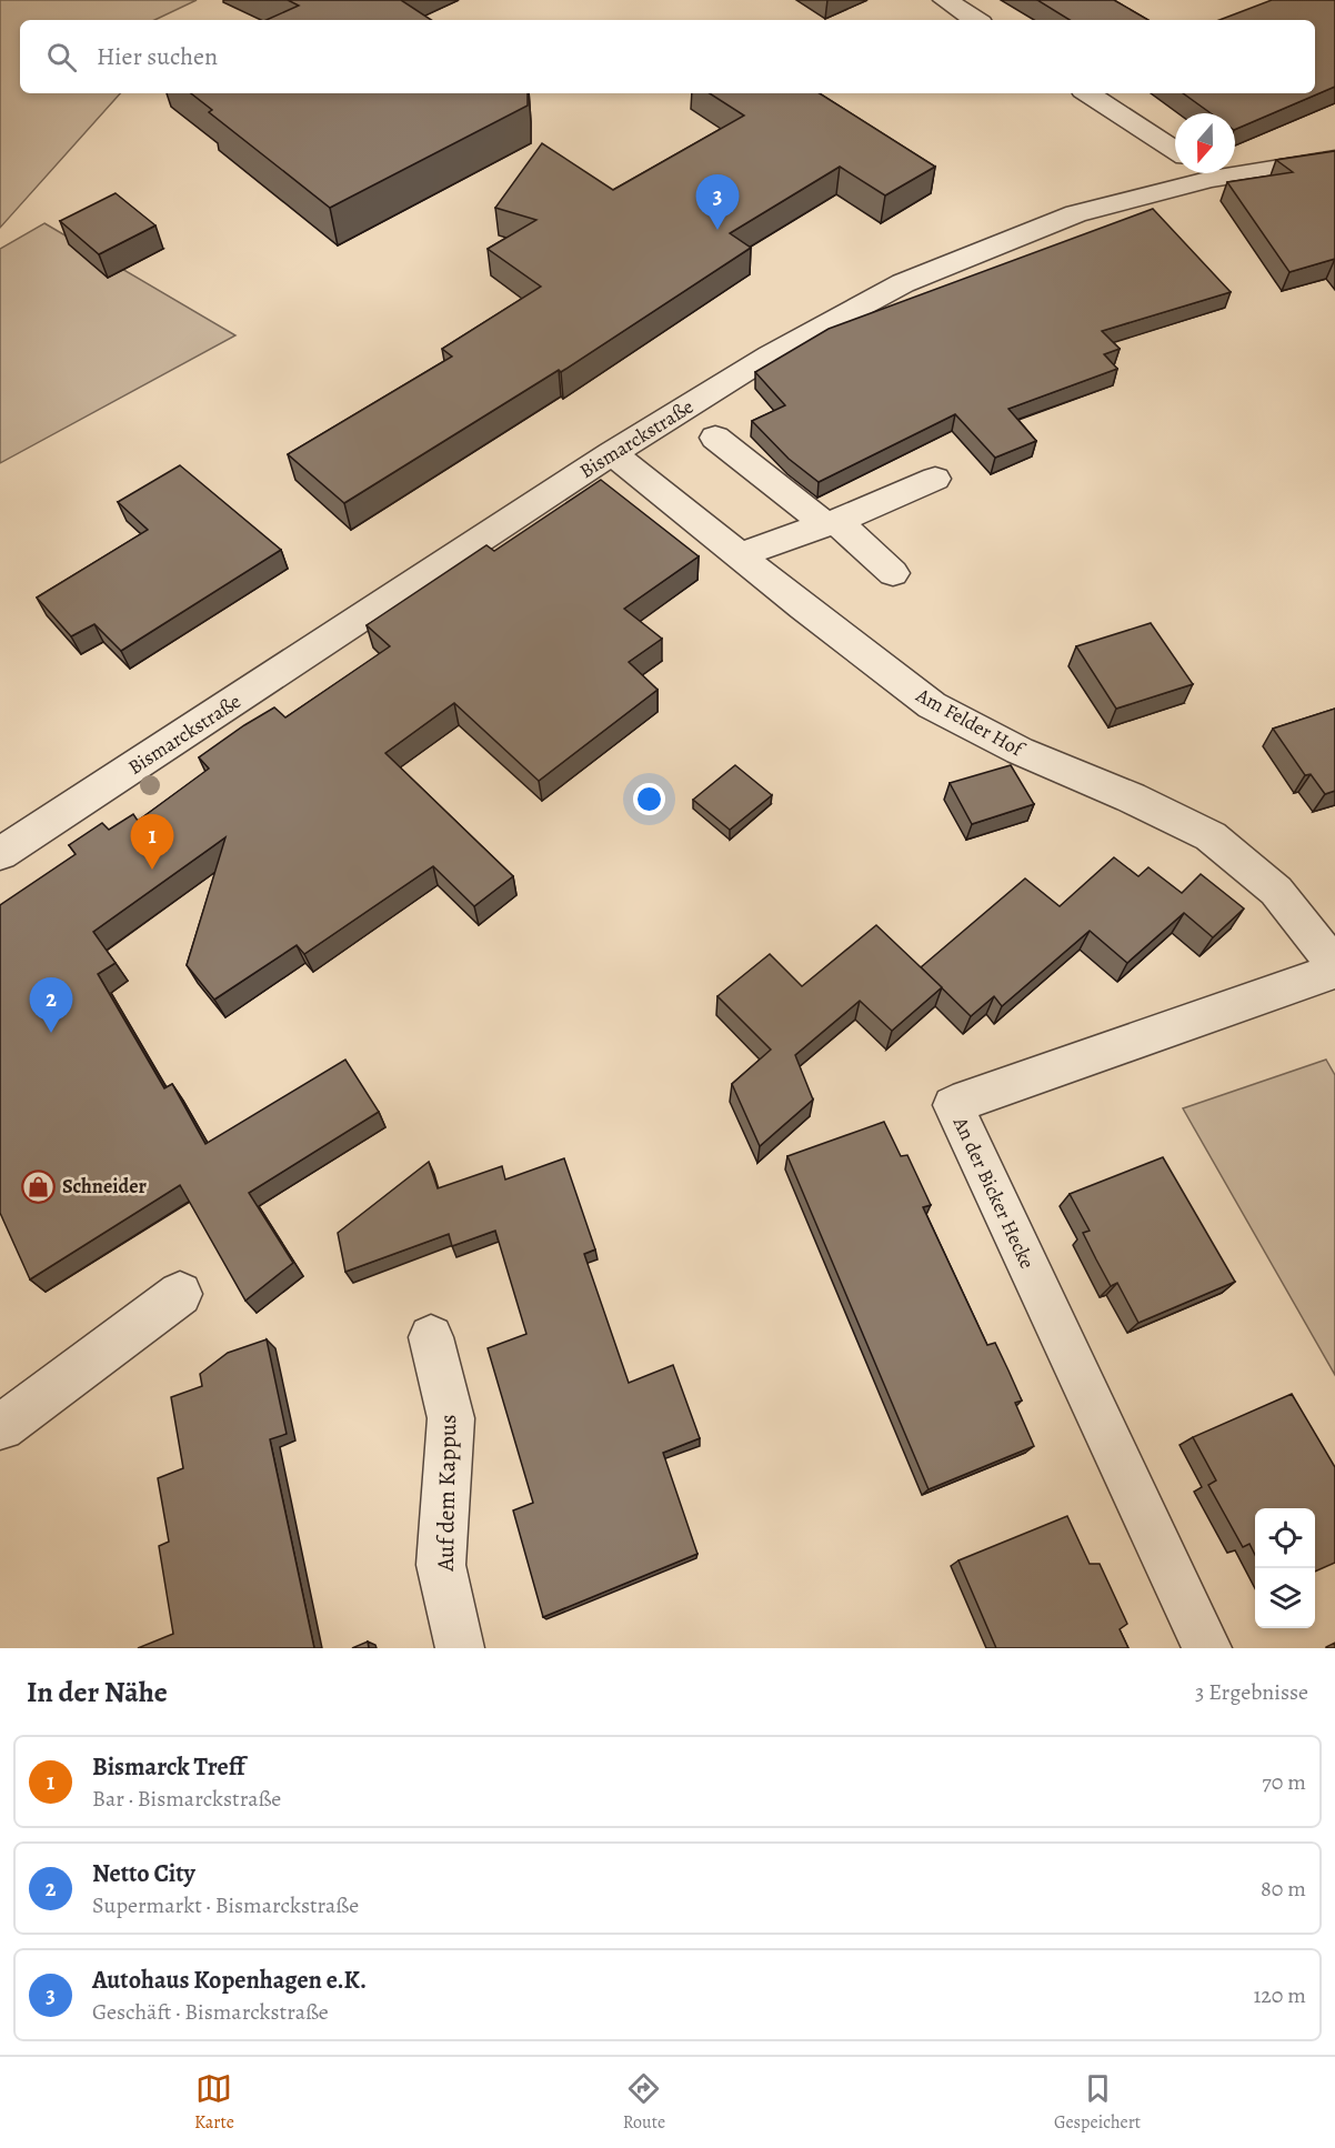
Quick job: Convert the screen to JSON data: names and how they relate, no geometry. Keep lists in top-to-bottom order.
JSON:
{
  "streets": {
    "street": [
      "Bismarckstraße",
      "Am Felder Hof",
      "An der Bicker Hecke",
      "Auf dem Kappus"
    ]
  },
  "crossings": [
    ["Bismarckstraße", "Am Felder Hof"],
    ["Am Felder Hof", "An der Bicker Hecke"]
  ],
  "places": {
    "shop": ["Schneider"]
  },
  "north": "bottom",
  "page": {
    "search": "Hier suchen",
    "pins": ["3", "1", "2"],
    "heading": ["In der Nähe", "3 Ergebnisse"],
    "list": [
      {
        "mark": "1",
        "name": "Bismarck Treff",
        "note": "Bar · Bismarckstraße",
        "value": "70 m"
      },
      {
        "mark": "2",
        "name": "Netto City",
        "note": "Supermarkt · Bismarckstraße",
        "value": "80 m"
      },
      {
        "mark": "3",
        "name": "Autohaus Kopenhagen e.K.",
        "note": "Geschäft · Bismarckstraße",
        "value": "120 m"
      }
    ],
    "nav": ["Karte", "Route", "Gespeichert"]
  }
}
